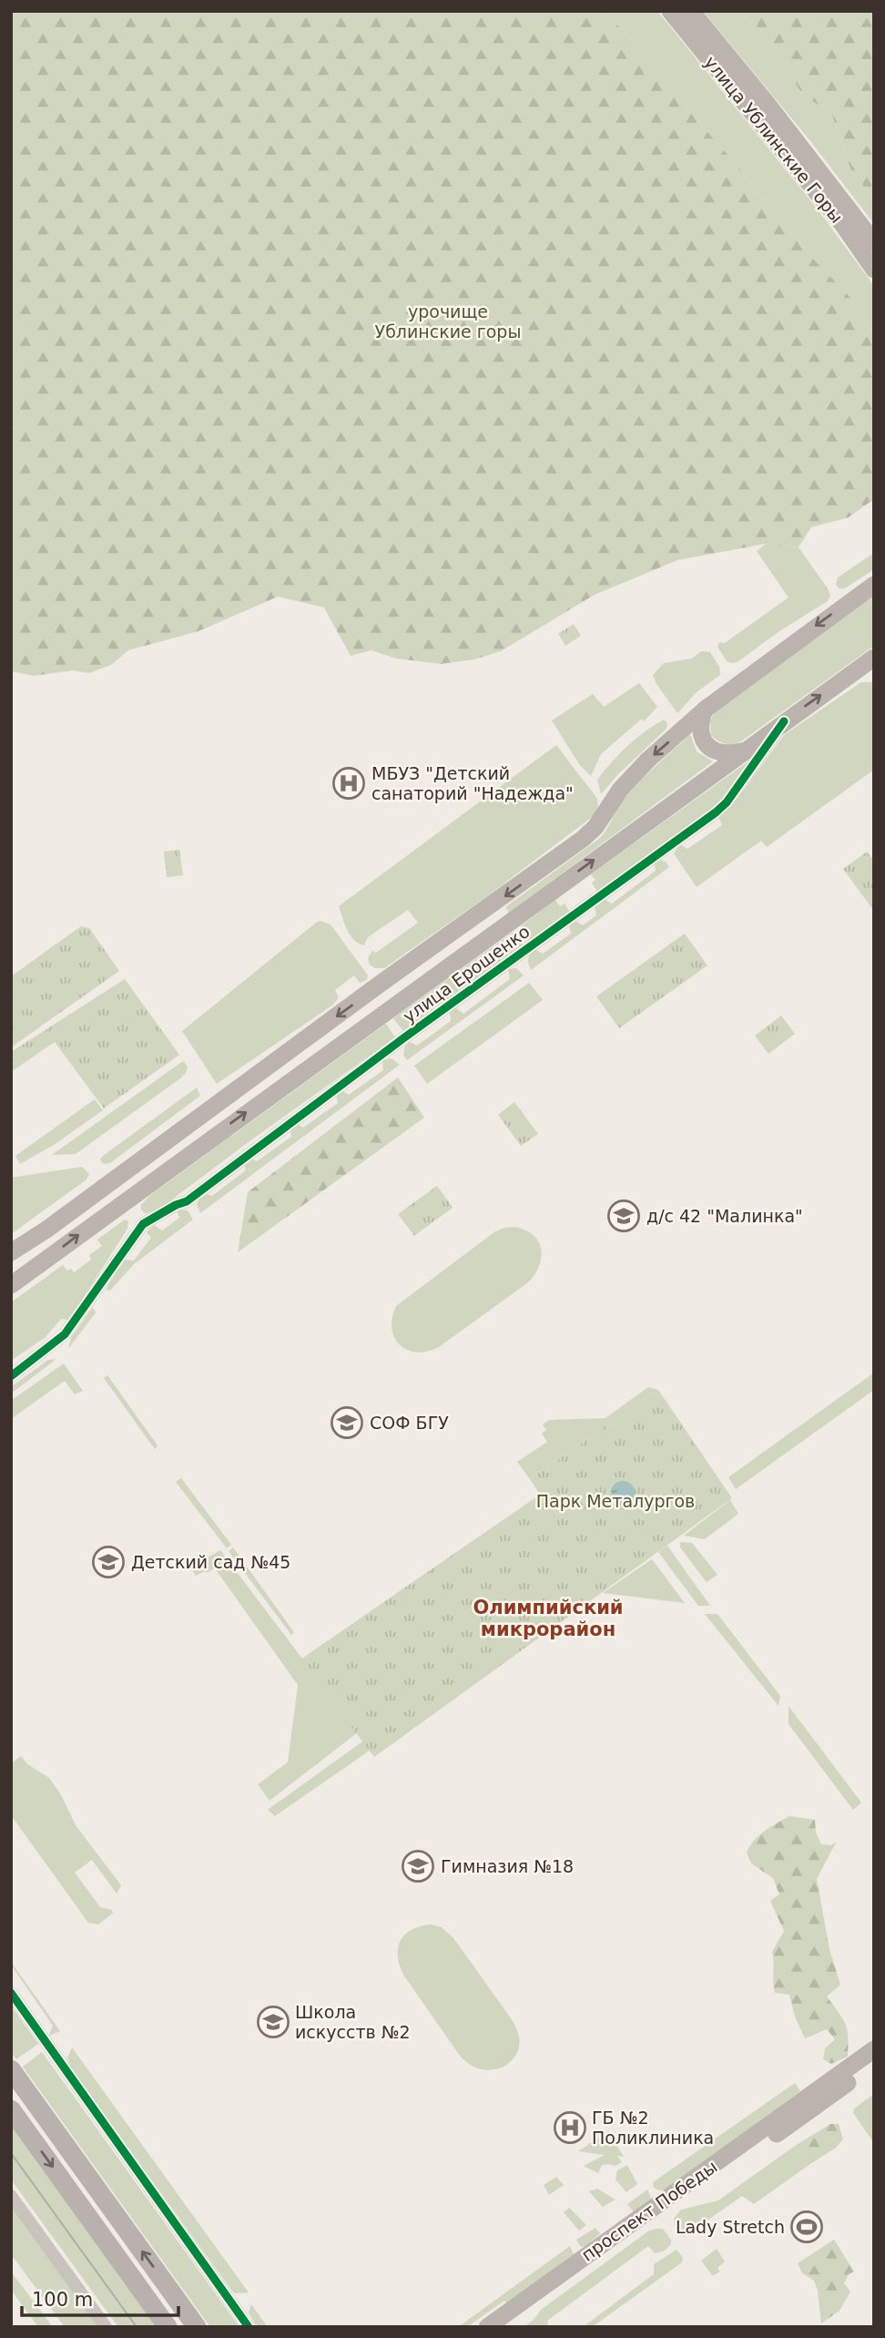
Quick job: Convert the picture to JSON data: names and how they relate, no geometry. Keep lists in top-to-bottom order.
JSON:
{
  "streets": {
    "main road": ["улица Ублинские Горы", "улица Ерошенко", "проспект Победы"]
  },
  "districts": ["Олимпийский микрорайон"],
  "parks": ["урочище Ублинские горы", "Парк Металургов"],
  "places": {
    "hospital": ["МБУЗ \"Детский санаторий \"Надежда\"", "ГБ №2 Поликлиника"],
    "school or university": [
      "д/с 42 \"Малинка\"",
      "СОФ БГУ",
      "Детский сад №45",
      "Гимназия №18",
      "Школа искусств №2"
    ],
    "sports": ["Lady Stretch"]
  },
  "scale_bar": "100 m"
}
